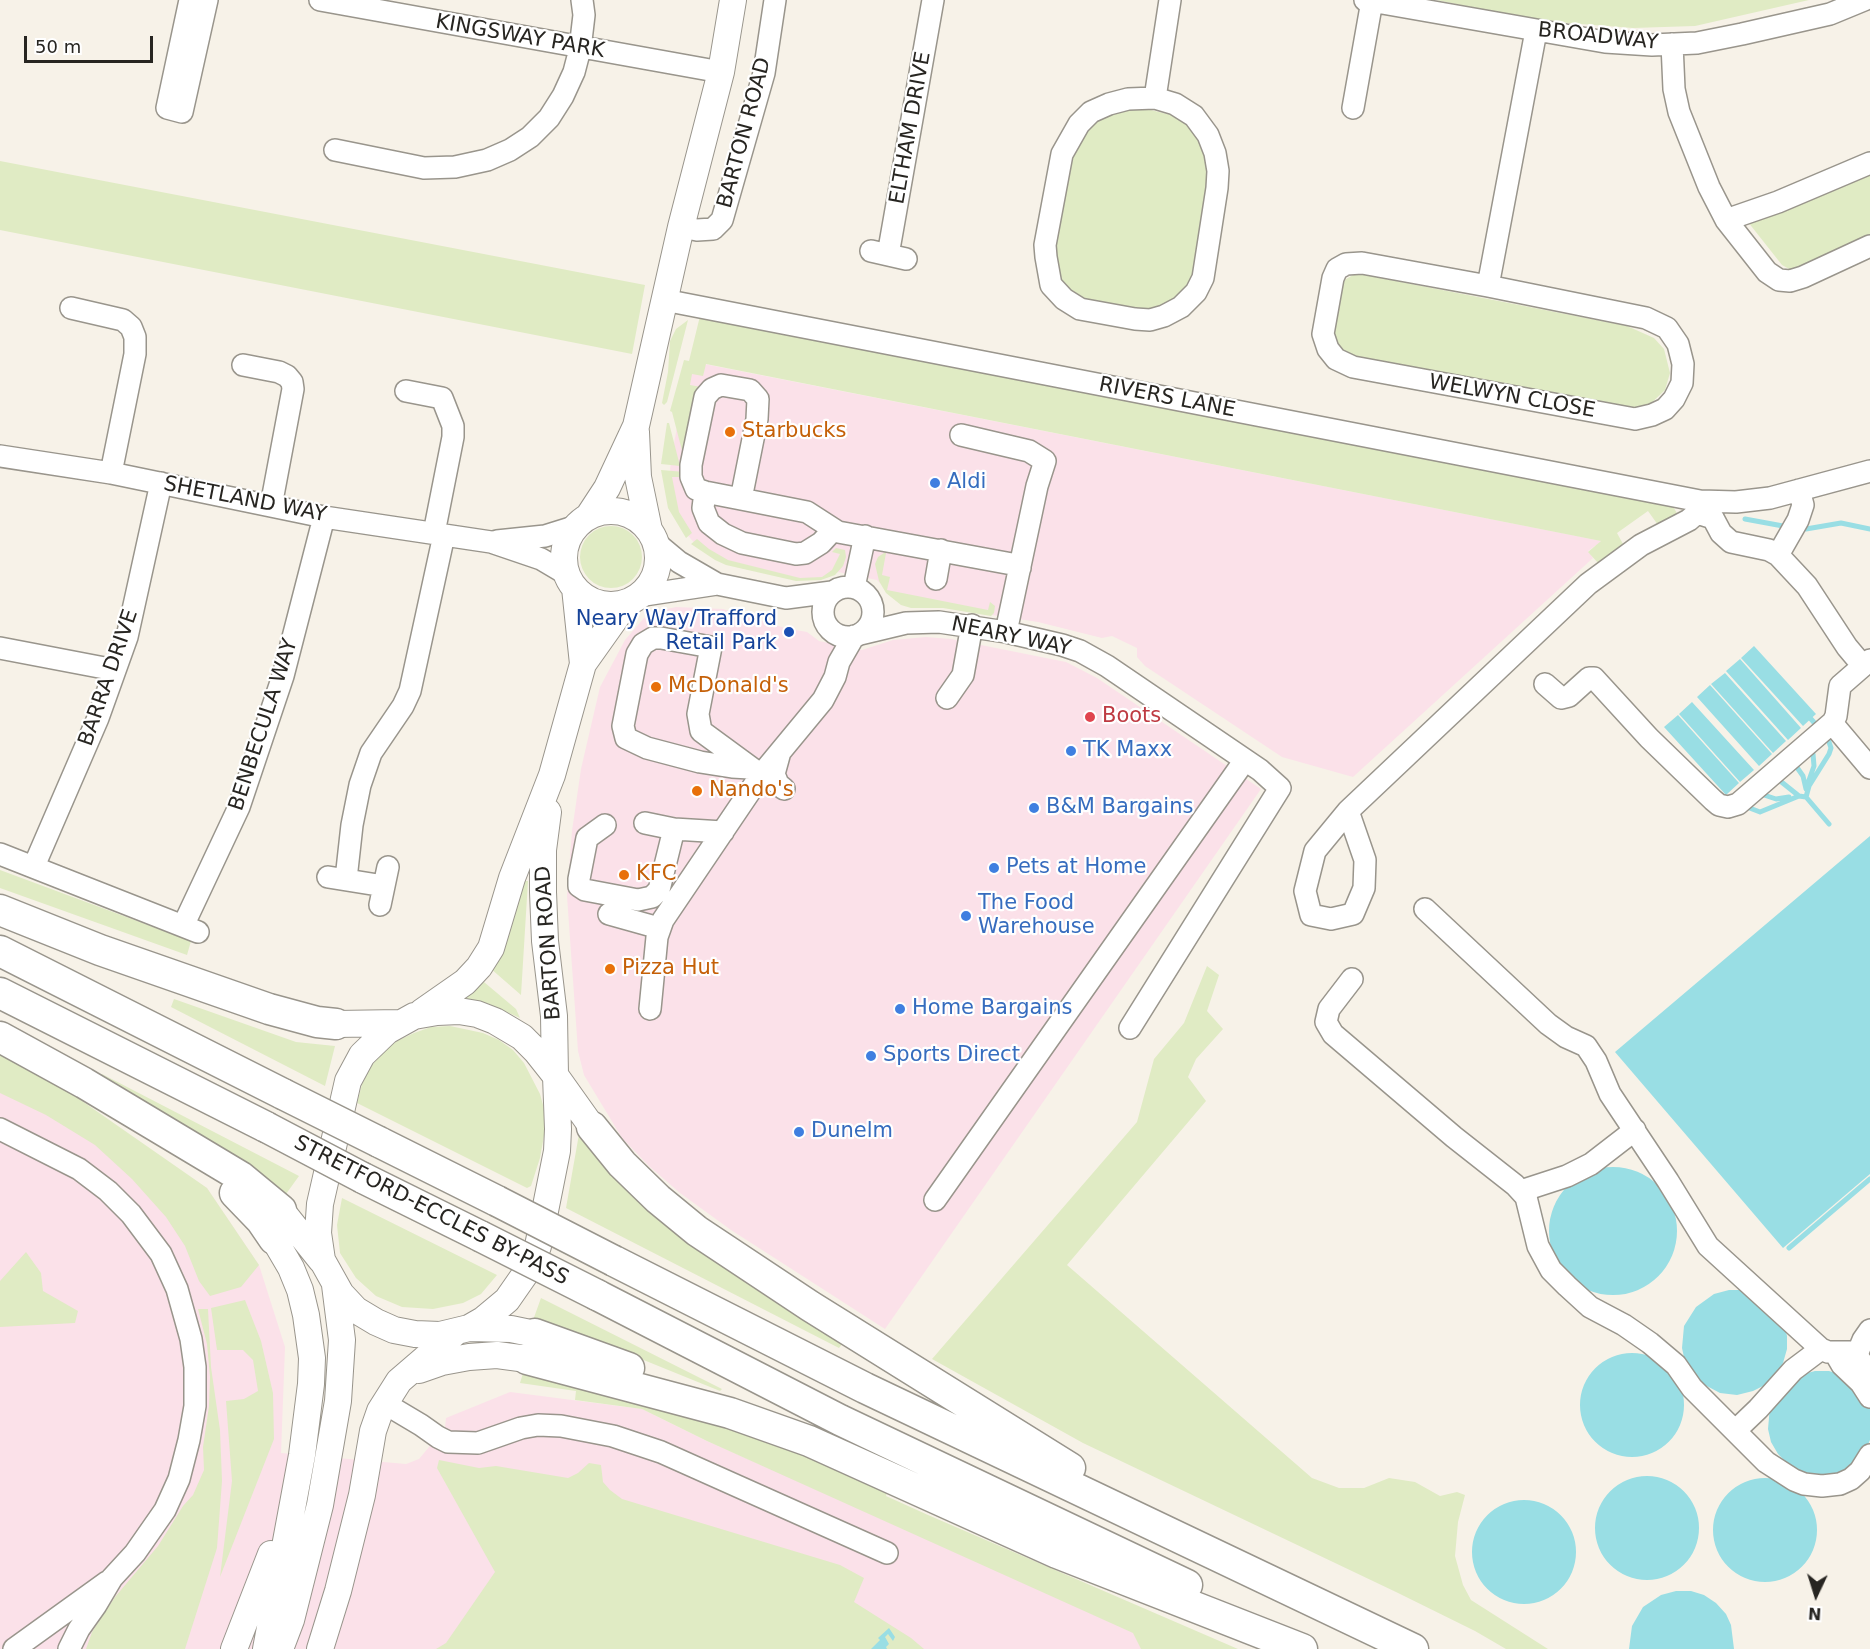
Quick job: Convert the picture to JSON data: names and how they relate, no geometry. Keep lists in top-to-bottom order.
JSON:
{
  "streets": {
    "highway": ["STRETFORD-ECCLES BY-PASS"],
    "main road": ["BARTON ROAD"],
    "street": [
      "KINGSWAY PARK",
      "BROADWAY",
      "ELTHAM DRIVE",
      "WELWYN CLOSE",
      "RIVERS LANE",
      "SHETLAND WAY",
      "NEARY WAY",
      "BARRA DRIVE",
      "BENBECULA WAY"
    ]
  },
  "crossings": [
    ["KINGSWAY PARK", "BARTON ROAD"],
    ["BARTON ROAD", "RIVERS LANE"],
    ["BARTON ROAD", "SHETLAND WAY"],
    ["SHETLAND WAY", "BARRA DRIVE"],
    ["SHETLAND WAY", "BENBECULA WAY"],
    ["BARRA DRIVE", "BENBECULA WAY"]
  ],
  "places": [
    "Starbucks",
    "Aldi",
    "Neary Way/Trafford Retail Park",
    "McDonald's",
    "Boots",
    "TK Maxx",
    "Nando's",
    "B&M Bargains",
    "Pets at Home",
    "KFC",
    "The Food Warehouse",
    "Pizza Hut",
    "Home Bargains",
    "Sports Direct",
    "Dunelm"
  ],
  "scale_bar": "50 m",
  "north": "bottom"
}
